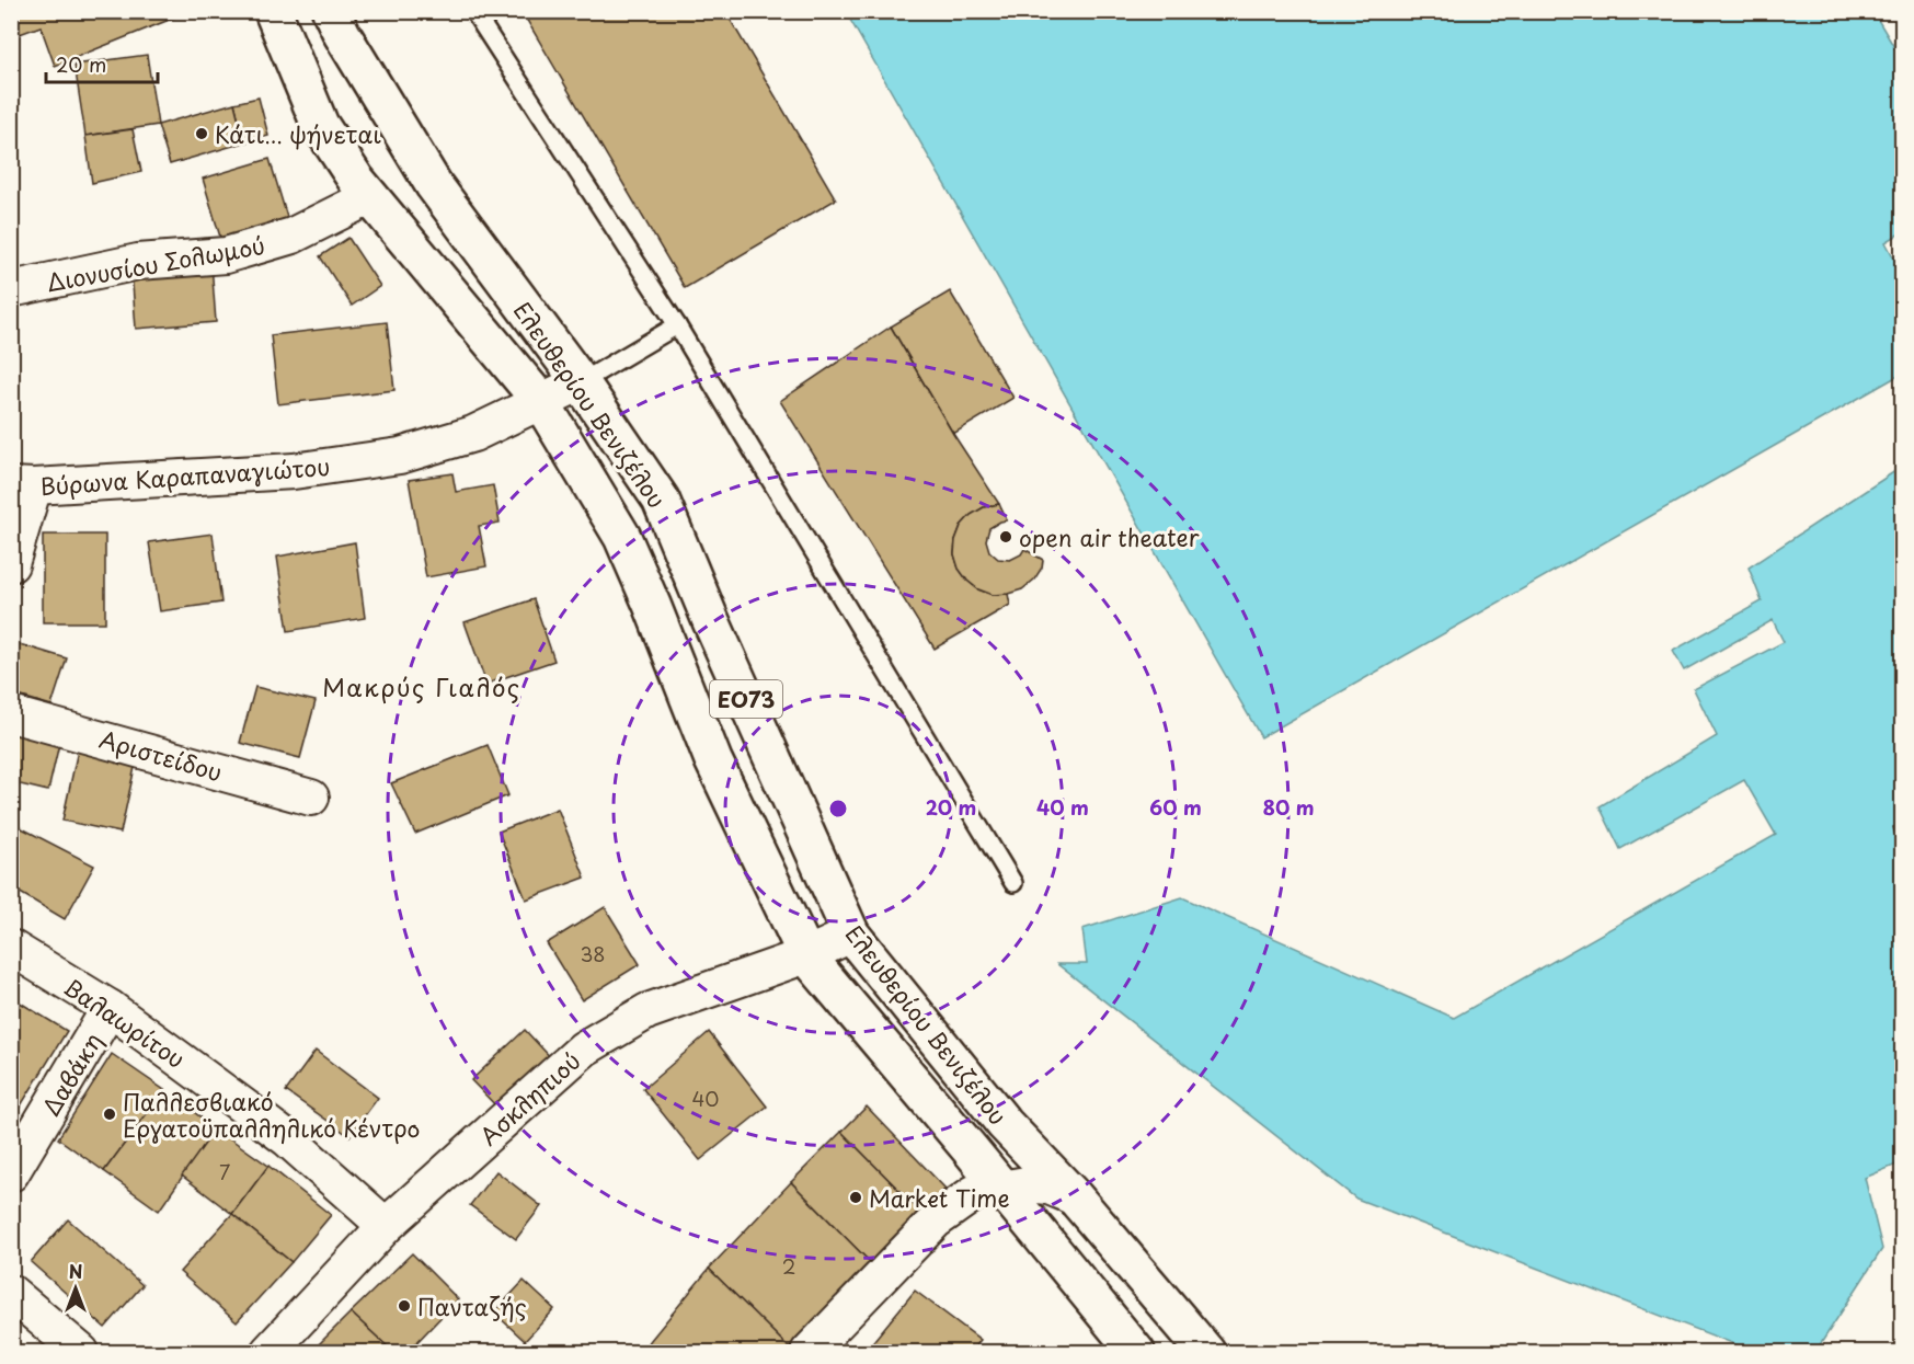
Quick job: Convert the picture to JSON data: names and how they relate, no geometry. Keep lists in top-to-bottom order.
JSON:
{
  "streets": {
    "main road": ["Ελευθερίου Βενιζέλου", "ΕΟ73"],
    "street": [
      "Διονυσίου Σολωμού",
      "Βύρωνα Καραπαναγιώτου",
      "Αριστείδου",
      "Βαλαωρίτου",
      "Δαβάκη",
      "Ασκληπιού"
    ]
  },
  "crossings": [
    ["Διονυσίου Σολωμού", "Ελευθερίου Βενιζέλου"],
    ["Ελευθερίου Βενιζέλου", "Βύρωνα Καραπαναγιώτου"],
    ["Ελευθερίου Βενιζέλου", "Ασκληπιού"],
    ["Βαλαωρίτου", "Δαβάκη"],
    ["Βαλαωρίτου", "Ασκληπιού"]
  ],
  "districts": ["Μακρύς Γιαλός"],
  "places": [
    "Κάτι... ψήνεται",
    "open air theater",
    "Παλλεσβιακό Εργατοϋπαλληλικό Κέντρο",
    "Market Time",
    "Πανταζής"
  ],
  "house_numbers": [
    "38",
    "40",
    "7",
    "2"
  ],
  "scale_bar": "20 m",
  "north": "top",
  "rings": [
    "20 m",
    "40 m",
    "60 m",
    "80 m"
  ]
}
